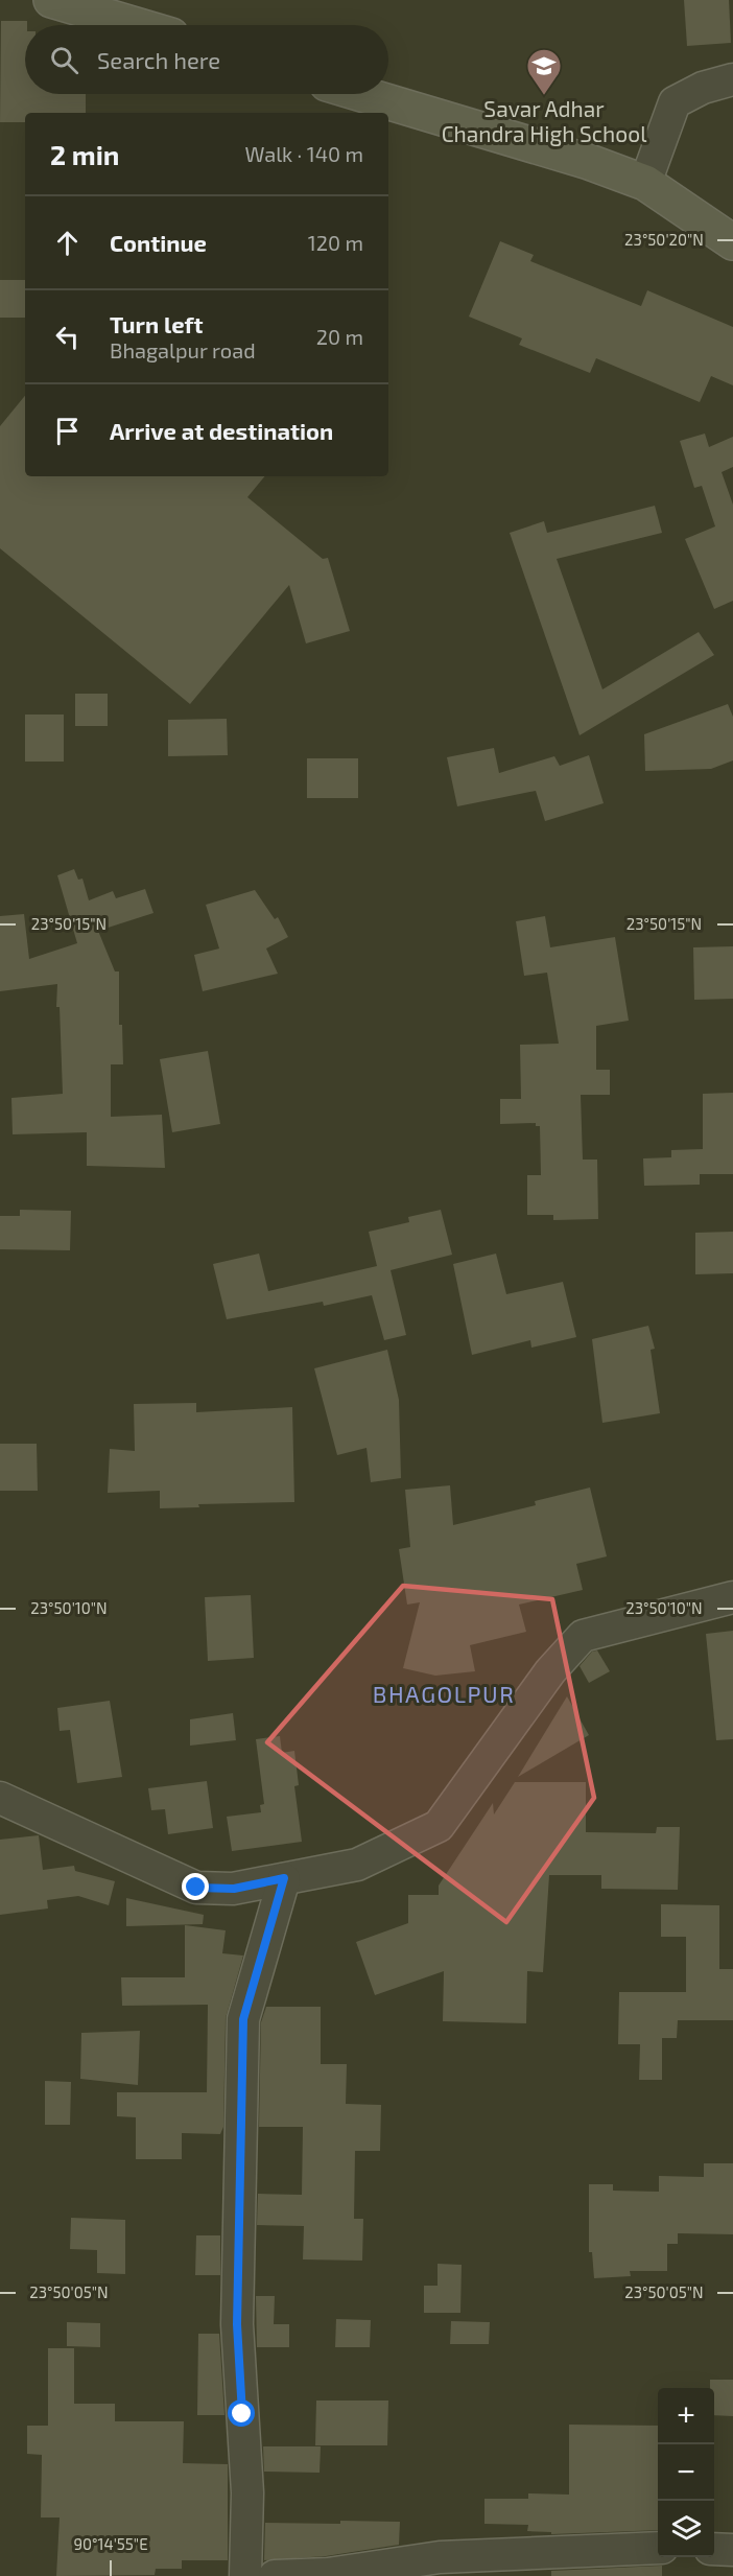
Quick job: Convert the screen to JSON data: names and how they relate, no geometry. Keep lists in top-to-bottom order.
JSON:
{
  "districts": ["BHAGOLPUR"],
  "places": {
    "school or university": ["Savar Adhar Chandra High School"]
  },
  "page": {
    "search": "Search here",
    "heading": ["2 min", "Walk · 140 m"],
    "list": [
      ["Continue", "120 m"],
      ["Turn left", "Bhagalpur road", "20 m"],
      "Arrive at destination"
    ],
    "map_buttons": ["+", "−"]
  },
  "coordinates": [
    "23°50'20\"N",
    "23°50'15\"N",
    "23°50'10\"N",
    "23°50'05\"N",
    "90°14'55\"E"
  ]
}
